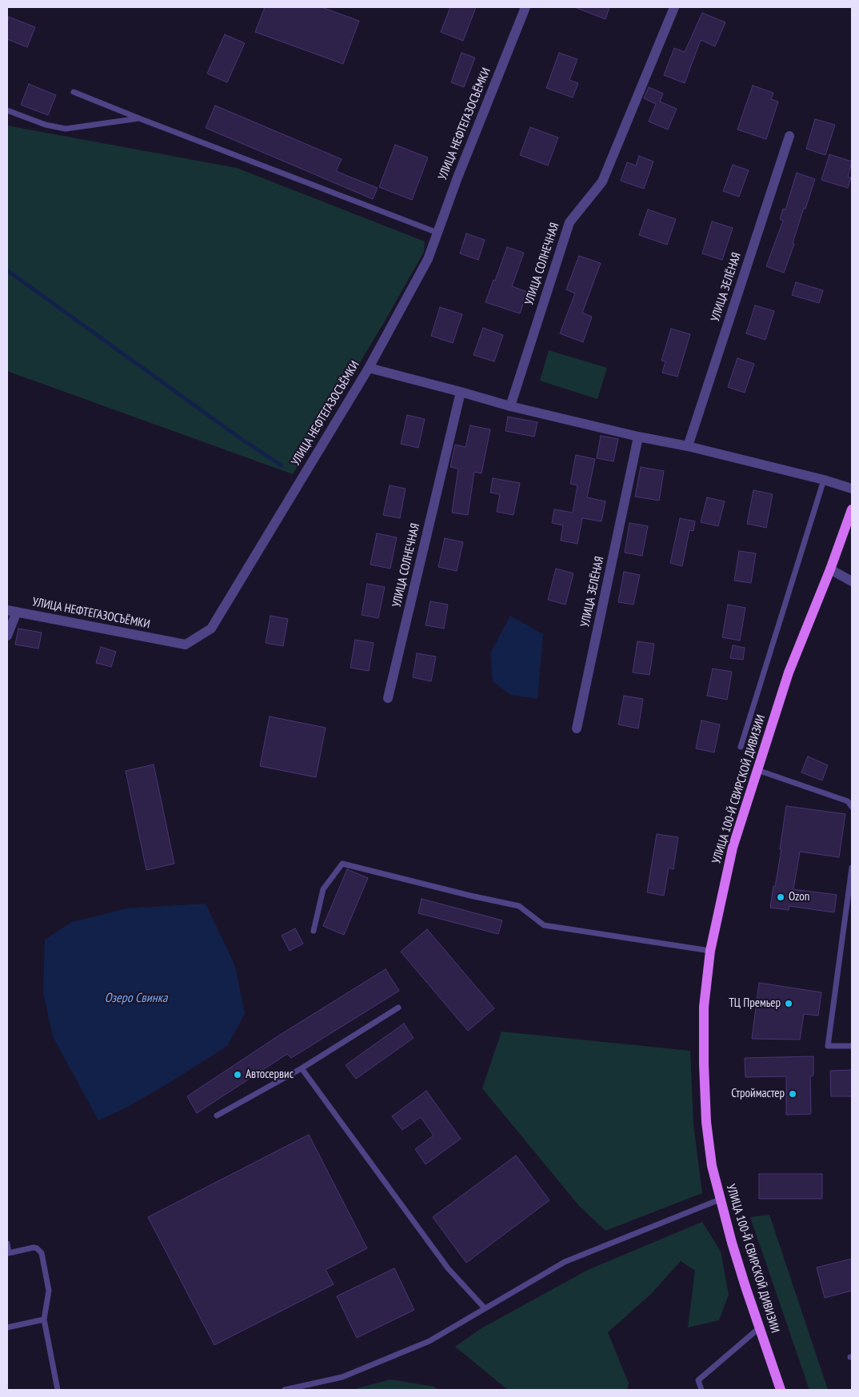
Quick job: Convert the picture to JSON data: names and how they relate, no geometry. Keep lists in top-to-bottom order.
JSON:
{
  "streets": {
    "main road": ["УЛИЦА 100-Й СВИРСКОЙ ДИВИЗИИ"],
    "street": ["УЛИЦА НЕФТЕГАЗОСЪЁМКИ", "УЛИЦА СОЛНЕЧНАЯ", "УЛИЦА ЗЕЛЁНАЯ"]
  },
  "water": ["Озеро Свинка"],
  "places": [
    "Ozon",
    "ТЦ Премьер",
    "Автосервис",
    "Строймастер"
  ]
}
